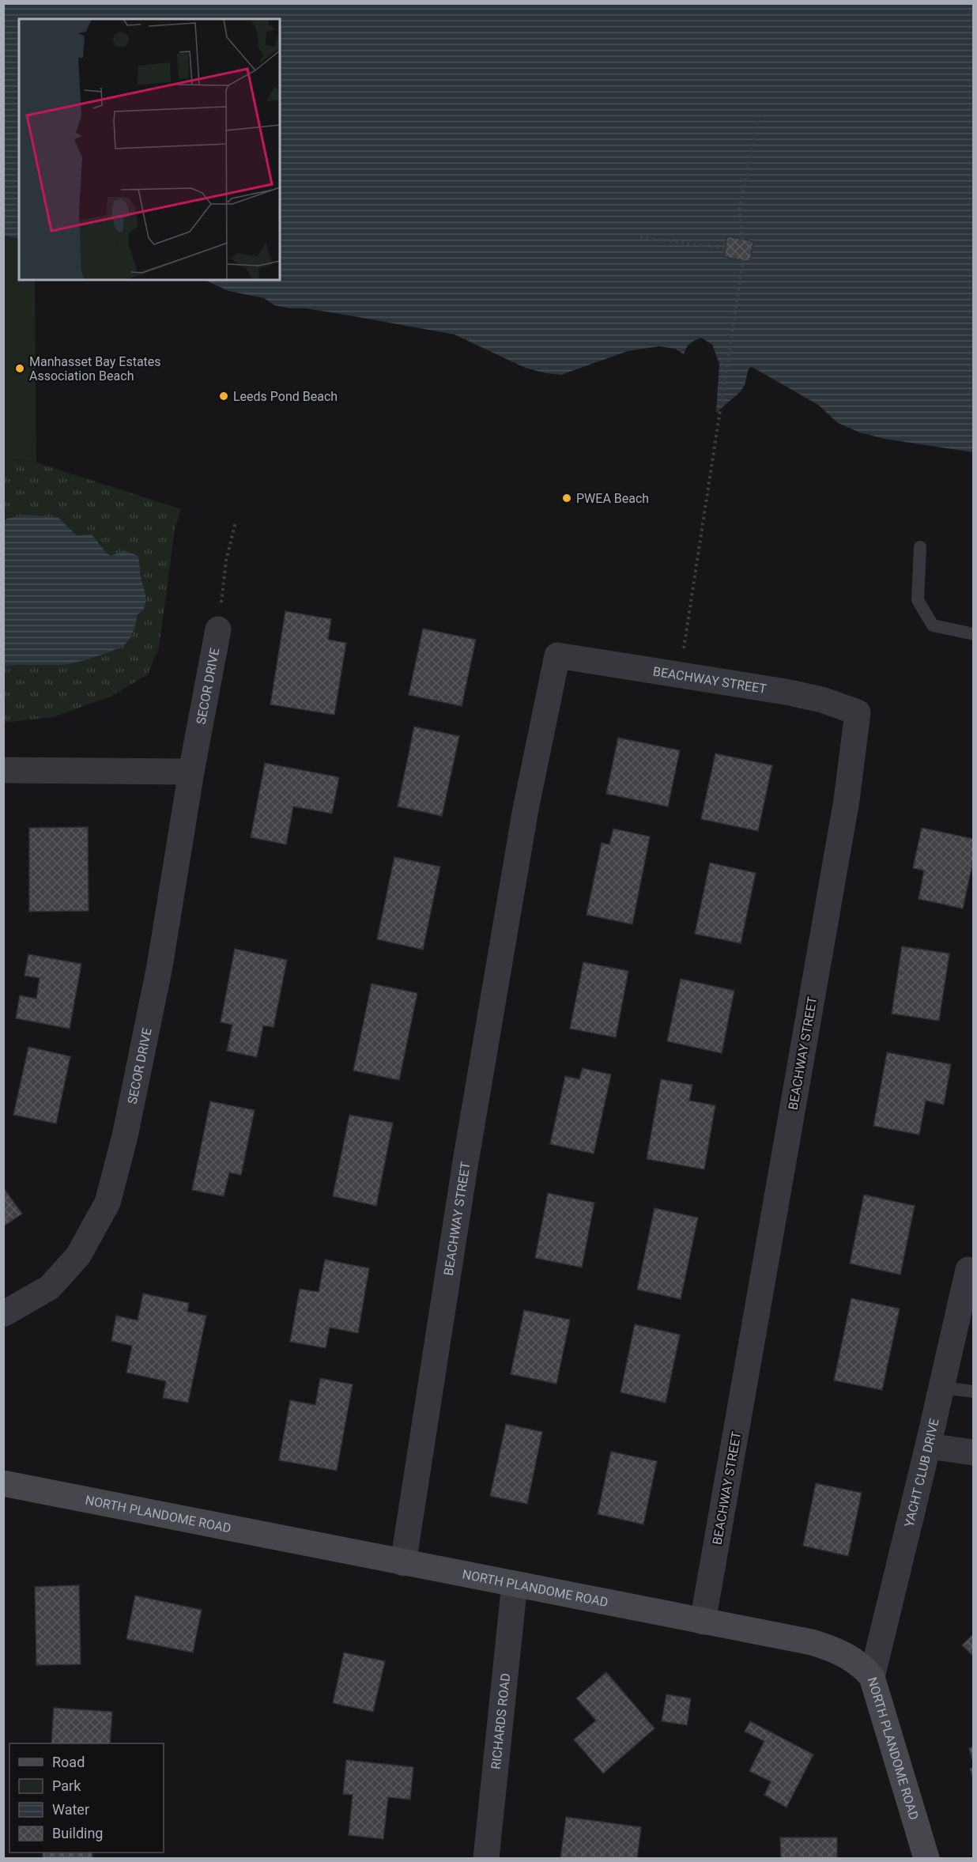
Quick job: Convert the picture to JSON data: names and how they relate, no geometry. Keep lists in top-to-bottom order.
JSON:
{
  "streets": {
    "main road": ["NORTH PLANDOME ROAD"],
    "street": [
      "BEACHWAY STREET",
      "SECOR DRIVE",
      "YACHT CLUB DRIVE",
      "RICHARDS ROAD"
    ]
  },
  "crossings": [
    ["BEACHWAY STREET", "NORTH PLANDOME ROAD"],
    ["YACHT CLUB DRIVE", "NORTH PLANDOME ROAD"],
    ["NORTH PLANDOME ROAD", "RICHARDS ROAD"]
  ],
  "places": ["Manhasset Bay Estates Association Beach", "Leeds Pond Beach", "PWEA Beach"],
  "legend": [
    "Road",
    "Park",
    "Water",
    "Building"
  ]
}
